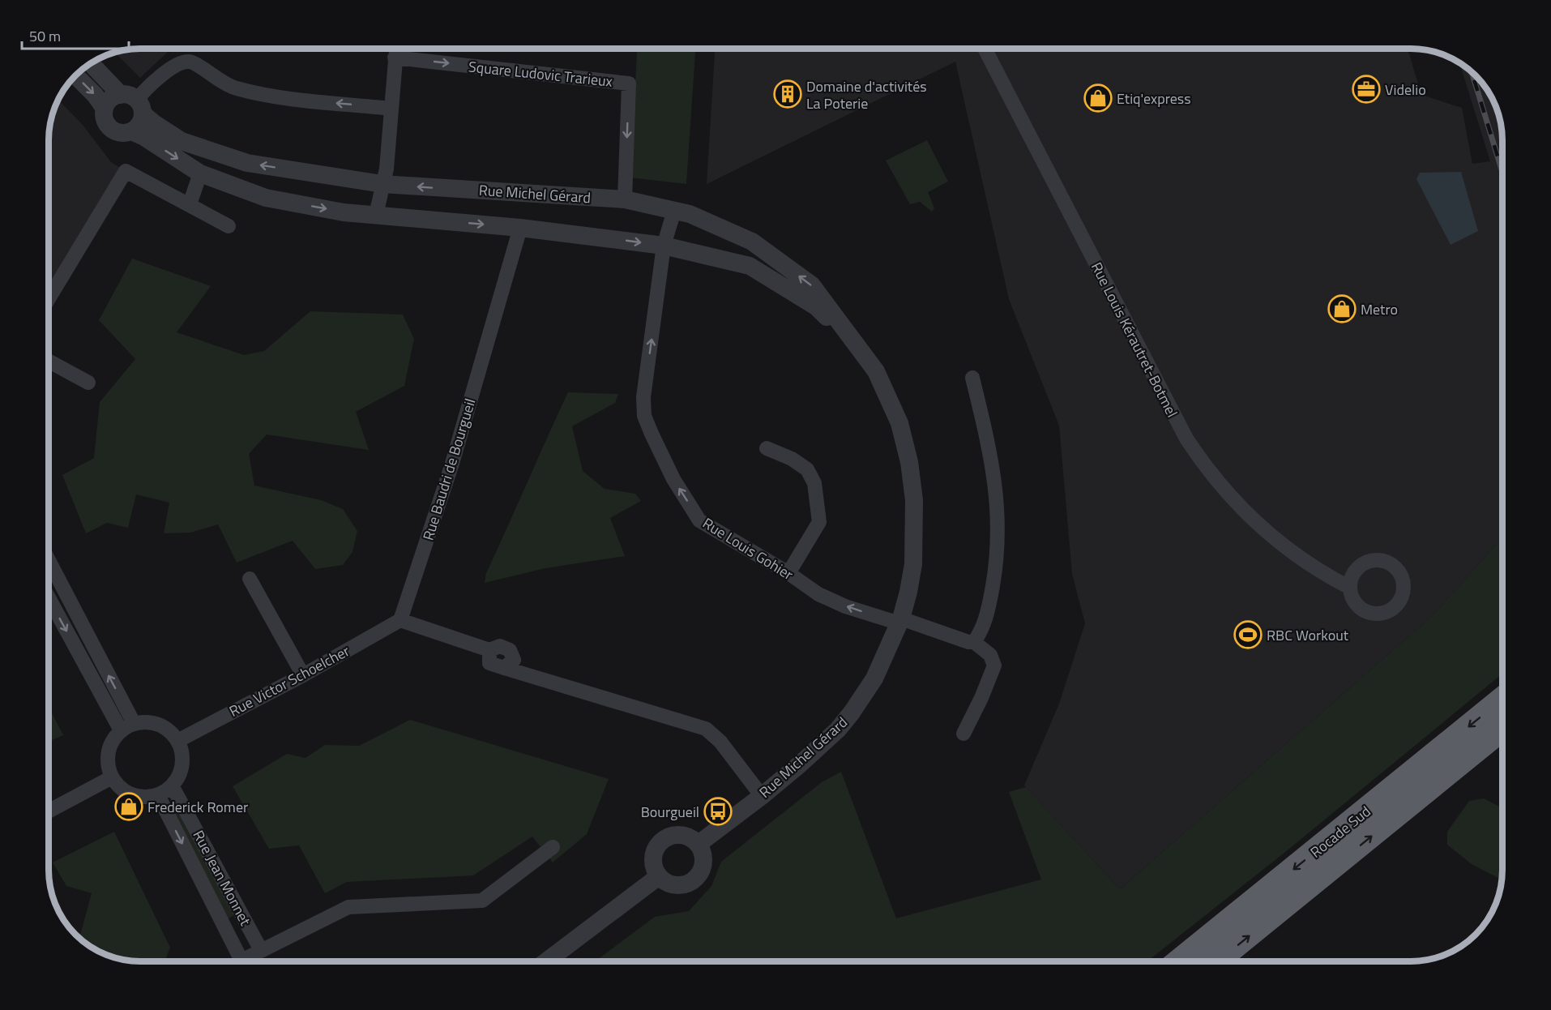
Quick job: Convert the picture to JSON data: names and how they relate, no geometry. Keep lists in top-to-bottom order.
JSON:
{
  "streets": {
    "highway": ["Rocade Sud"],
    "street": [
      "Square Ludovic Trarieux",
      "Rue Michel Gérard",
      "Rue Louis Kérautret-Botmel",
      "Rue Baudri de Bourgueil",
      "Rue Louis Gohier",
      "Rue Victor Schoelcher",
      "Rue Jean Monnet"
    ]
  },
  "crossings": [
    ["Square Ludovic Trarieux", "Rue Michel Gérard"],
    ["Rue Michel Gérard", "Rue Baudri de Bourgueil"],
    ["Rue Michel Gérard", "Rue Louis Gohier"],
    ["Rue Baudri de Bourgueil", "Rue Victor Schoelcher"],
    ["Rue Victor Schoelcher", "Rue Jean Monnet"]
  ],
  "one_way": ["Rue Louis Gohier"],
  "places": {
    "office": ["Videlio"],
    "building": ["Domaine d'activités La Poterie"],
    "shop": ["Etiq'express", "Metro", "Frederick Romer"],
    "sports": ["RBC Workout"],
    "bus stop": ["Bourgueil"]
  },
  "scale_bar": "50 m"
}
